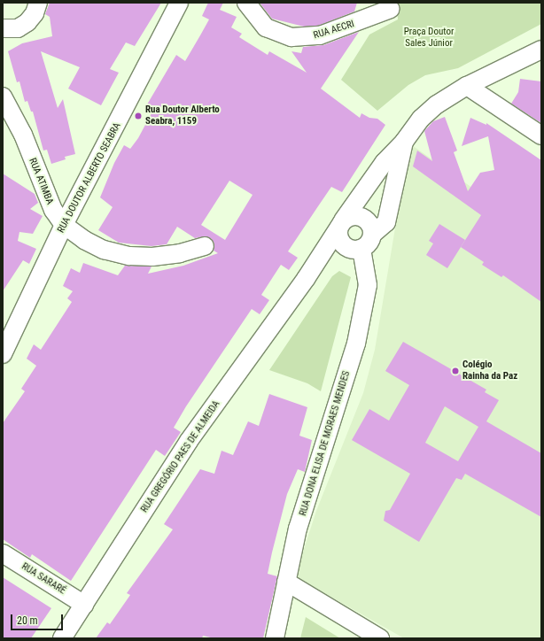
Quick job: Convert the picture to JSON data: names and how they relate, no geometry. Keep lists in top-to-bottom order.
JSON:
{
  "streets": {
    "street": [
      "RUA AECRI",
      "RUA DOUTOR ALBERTO SEABRA",
      "RUA ATIMBA",
      "RUA DONA ELISA DE MORAES MENDES",
      "RUA GREGÓRIO PAES DE ALMEIDA",
      "RUA SARARÉ"
    ]
  },
  "crossings": [
    ["RUA DOUTOR ALBERTO SEABRA", "RUA ATIMBA"],
    ["RUA DONA ELISA DE MORAES MENDES", "RUA GREGÓRIO PAES DE ALMEIDA"],
    ["RUA GREGÓRIO PAES DE ALMEIDA", "RUA SARARÉ"]
  ],
  "parks": ["Praça Doutor Sales Júnior"],
  "places": ["Rua Doutor Alberto Seabra, 1159", "Colégio Rainha da Paz"],
  "scale_bar": "20 m"
}
